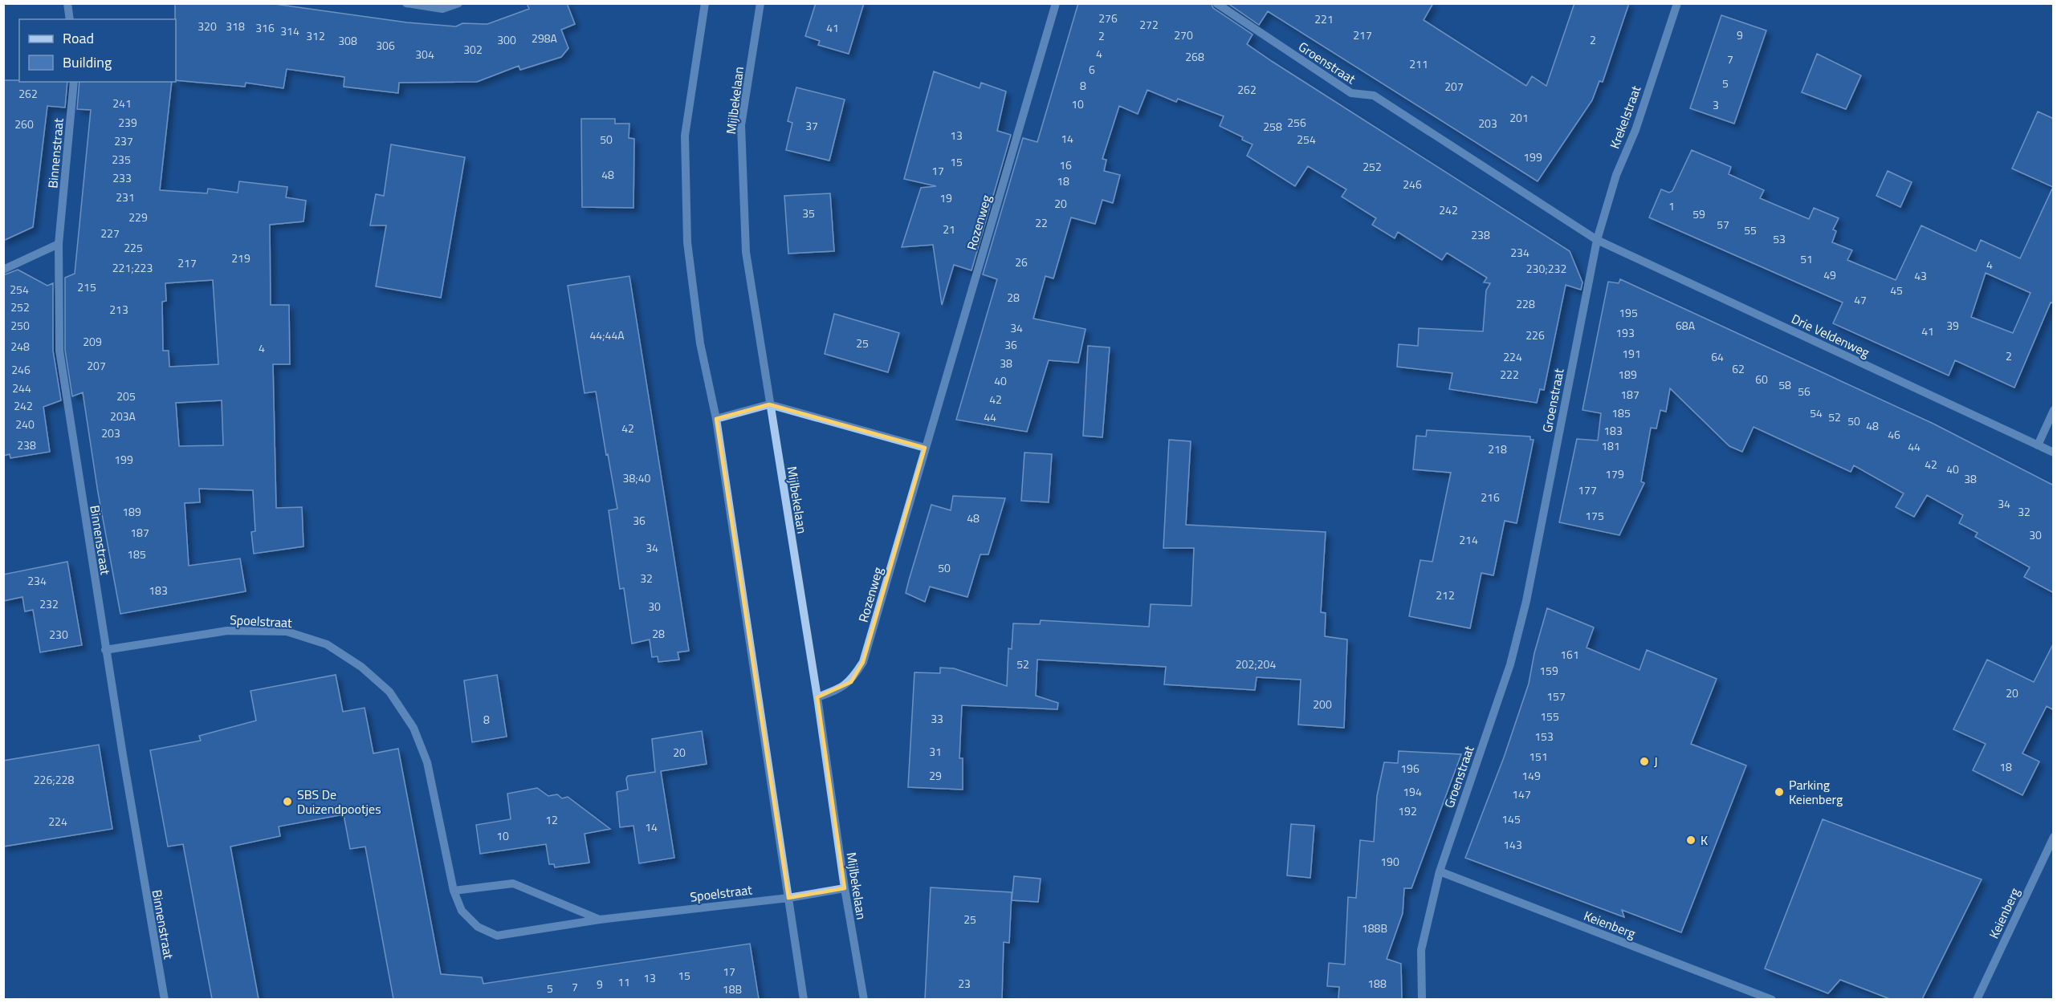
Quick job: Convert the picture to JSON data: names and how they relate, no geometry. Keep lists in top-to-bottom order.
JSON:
{
  "streets": {
    "street": [
      "Groenstraat",
      "Mijlbekelaan",
      "Krekelstraat",
      "Binnenstraat",
      "Rozenweg",
      "Drie Veldenweg",
      "Spoelstraat",
      "Keienberg"
    ]
  },
  "crossings": [
    ["Groenstraat", "Krekelstraat"],
    ["Groenstraat", "Drie Veldenweg"],
    ["Groenstraat", "Keienberg"],
    ["Mijlbekelaan", "Rozenweg"],
    ["Mijlbekelaan", "Spoelstraat"],
    ["Krekelstraat", "Drie Veldenweg"],
    ["Binnenstraat", "Spoelstraat"]
  ],
  "places": [
    "J",
    "Parking Keienberg",
    "SBS De Duizendpootjes",
    "K"
  ],
  "house_numbers": [
    "276",
    "221",
    "272",
    "320",
    "318",
    "316",
    "41",
    "314",
    "270",
    "217",
    "9",
    "312",
    "2",
    "298A",
    "300",
    "2",
    "308",
    "306",
    "302",
    "4",
    "304",
    "268",
    "7",
    "211",
    "6",
    "5",
    "8",
    "207",
    "262",
    "262",
    "241",
    "10",
    "3",
    "201",
    "239",
    "256",
    "203",
    "260",
    "37",
    "258",
    "13",
    "14",
    "50",
    "254",
    "237",
    "199",
    "235",
    "15",
    "16",
    "252",
    "17",
    "48",
    "233",
    "18",
    "246",
    "231",
    "19",
    "20",
    "1",
    "242",
    "35",
    "59",
    "229",
    "22",
    "57",
    "21",
    "55",
    "227",
    "238",
    "53",
    "225",
    "234",
    "219",
    "51",
    "26",
    "217",
    "4",
    "221;223",
    "230;232",
    "49",
    "43",
    "215",
    "254",
    "45",
    "28",
    "47",
    "228",
    "252",
    "213",
    "195",
    "250",
    "68A",
    "39",
    "34",
    "41",
    "193",
    "44;44A",
    "226",
    "209",
    "25",
    "36",
    "248",
    "4",
    "191",
    "2",
    "224",
    "64",
    "38",
    "207",
    "62",
    "246",
    "222",
    "189",
    "60",
    "40",
    "58",
    "244",
    "56",
    "187",
    "205",
    "42",
    "242",
    "185",
    "54",
    "203A",
    "44",
    "52",
    "50",
    "240",
    "48",
    "42",
    "183",
    "203",
    "46",
    "238",
    "181",
    "44",
    "218",
    "199",
    "42",
    "40",
    "179",
    "38;40",
    "38",
    "177",
    "216",
    "34",
    "189",
    "32",
    "175",
    "48",
    "36",
    "187",
    "30",
    "214",
    "34",
    "185",
    "50",
    "32",
    "234",
    "183",
    "212",
    "232",
    "30",
    "28",
    "230",
    "161",
    "52",
    "202;204",
    "159",
    "20",
    "157",
    "200",
    "155",
    "33",
    "8",
    "153",
    "31",
    "20",
    "151",
    "18",
    "196",
    "29",
    "149",
    "226;228",
    "194",
    "147",
    "192",
    "145",
    "12",
    "224",
    "14",
    "10",
    "143",
    "190",
    "25",
    "188B",
    "17",
    "15",
    "13",
    "11",
    "23",
    "188",
    "9",
    "7",
    "5",
    "18B"
  ],
  "legend": ["Road", "Building"]
}
